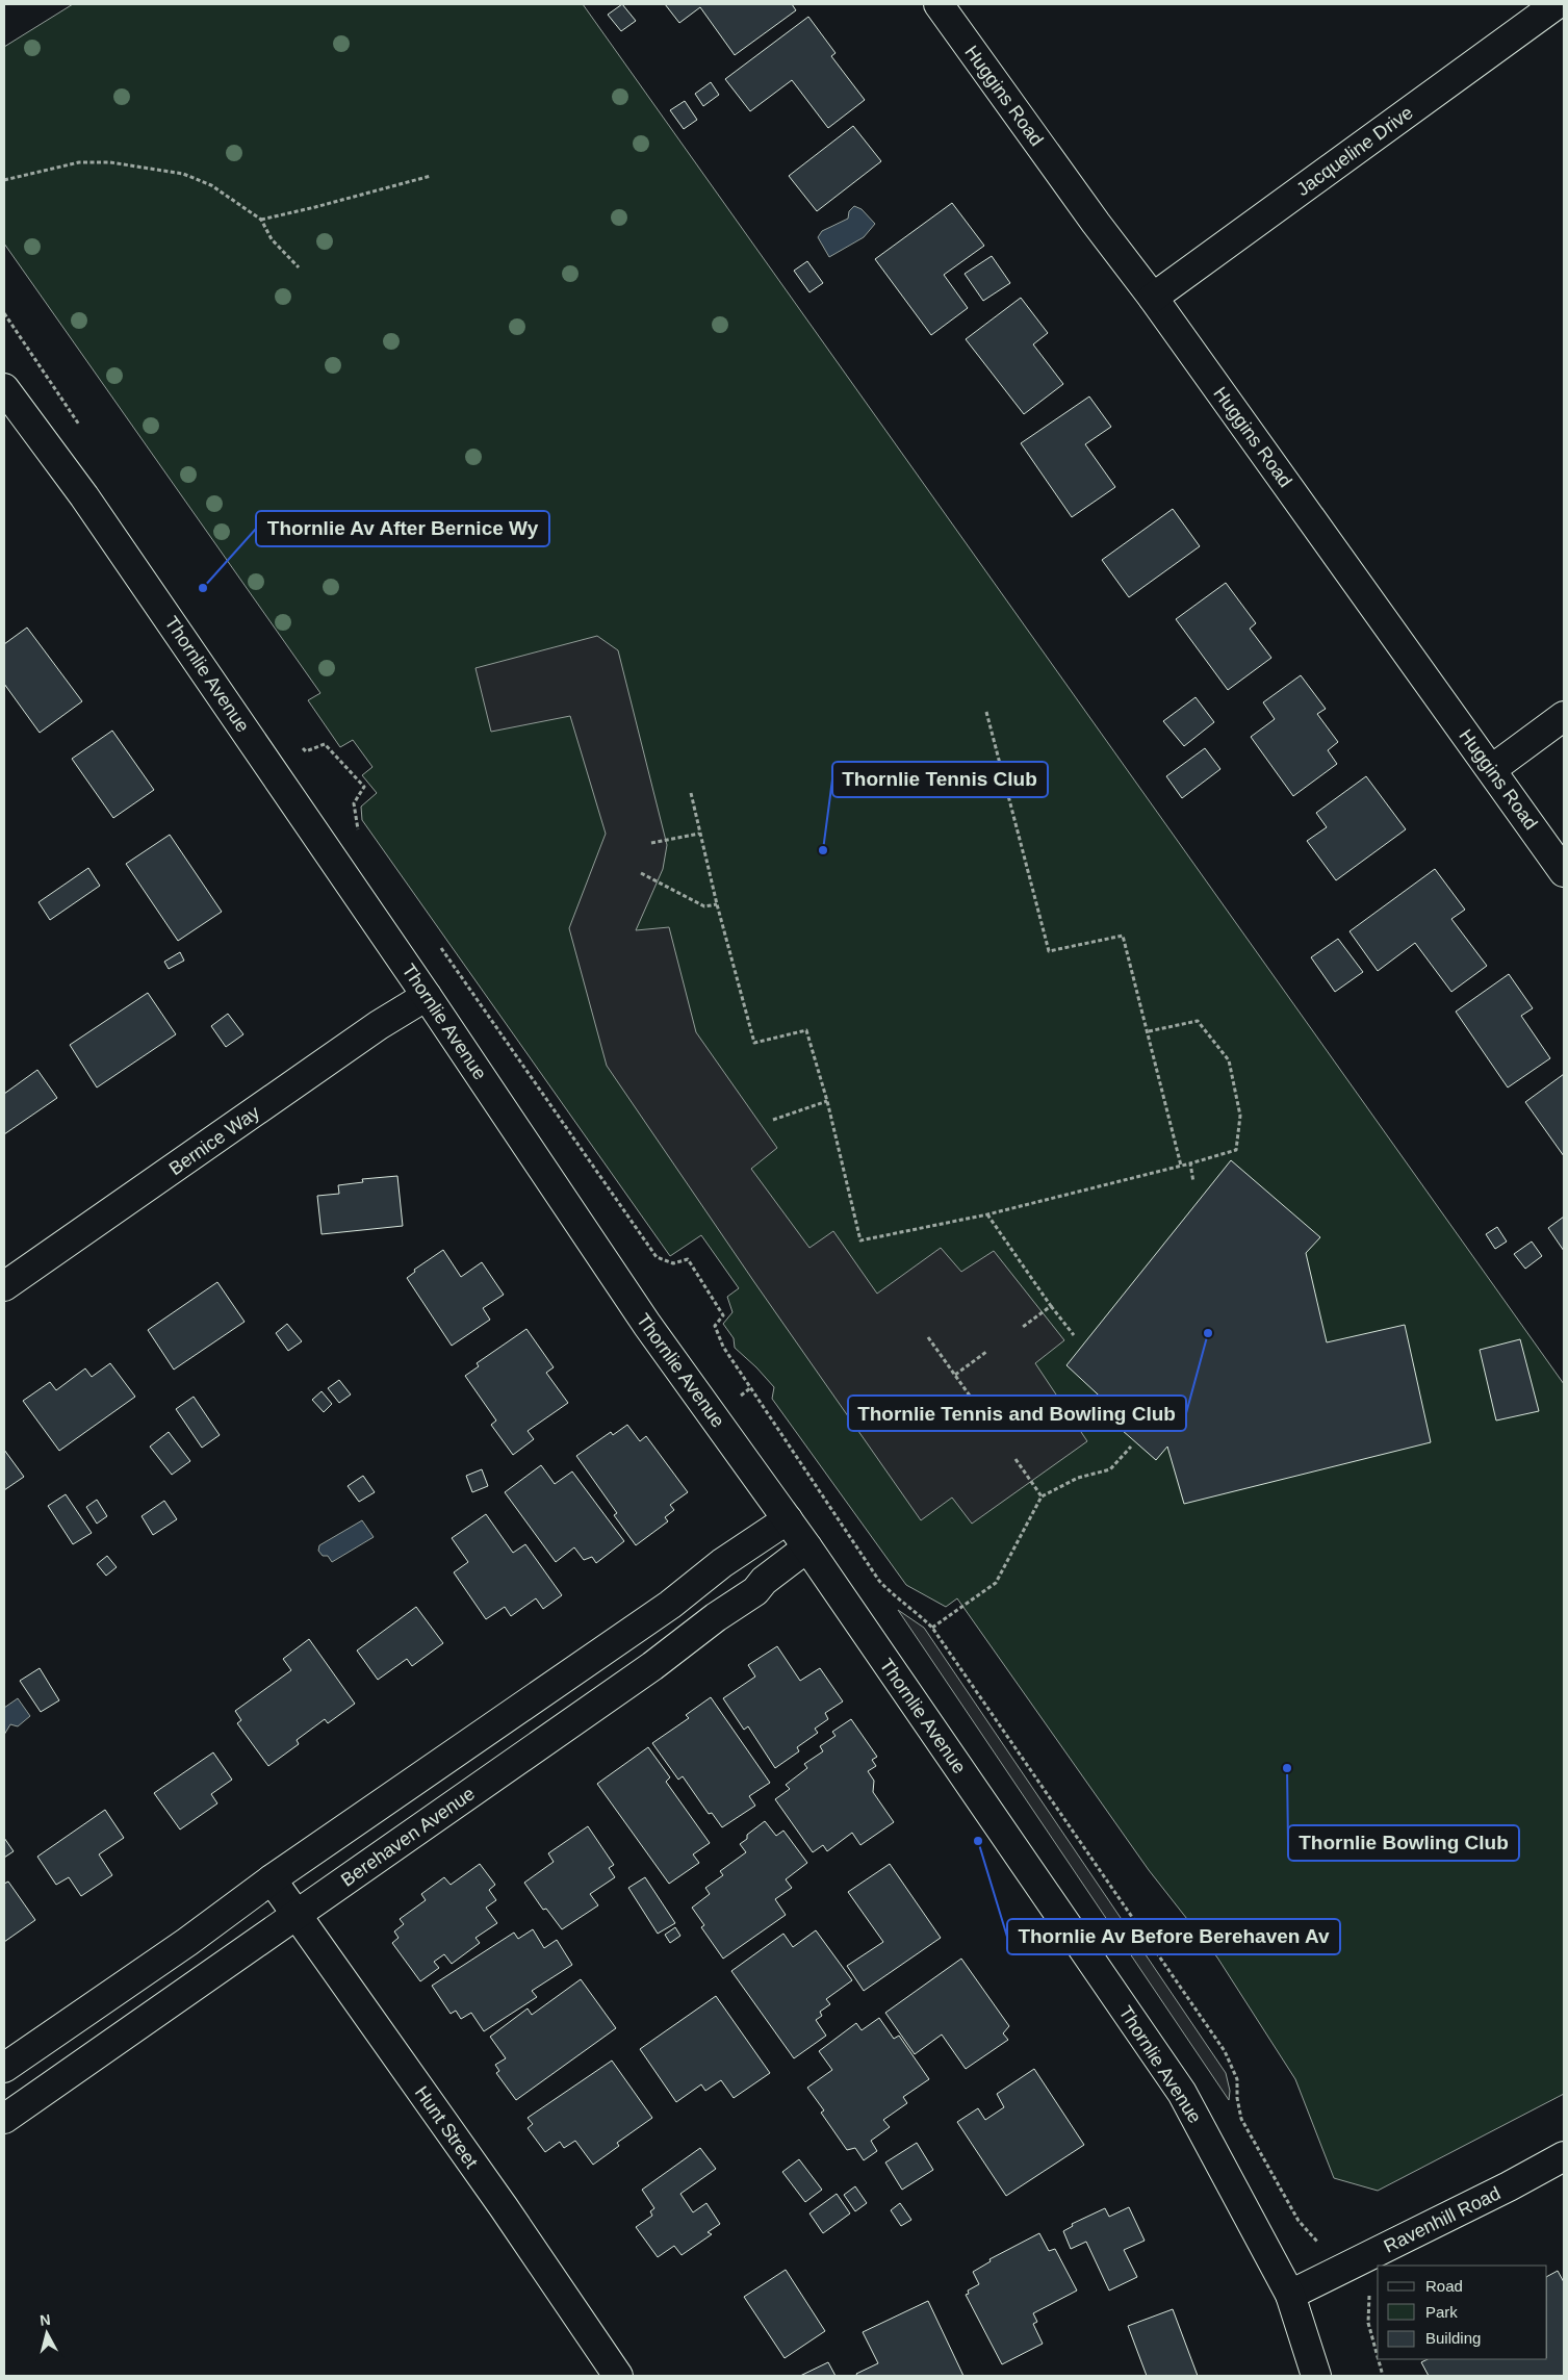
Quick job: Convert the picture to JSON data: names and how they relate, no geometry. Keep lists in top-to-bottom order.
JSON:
{
  "streets": {
    "street": [
      "Huggins Road",
      "Jacqueline Drive",
      "Thornlie Avenue",
      "Bernice Way",
      "Berehaven Avenue",
      "Hunt Street",
      "Ravenhill Road"
    ]
  },
  "crossings": [
    ["Huggins Road", "Jacqueline Drive"],
    ["Thornlie Avenue", "Bernice Way"],
    ["Thornlie Avenue", "Berehaven Avenue"],
    ["Thornlie Avenue", "Ravenhill Road"],
    ["Berehaven Avenue", "Hunt Street"]
  ],
  "places": [
    "Thornlie Av After Bernice Wy",
    "Thornlie Tennis Club",
    "Thornlie Tennis and Bowling Club",
    "Thornlie Bowling Club",
    "Thornlie Av Before Berehaven Av"
  ],
  "legend": ["Road", "Park", "Building"],
  "north": "top"
}
